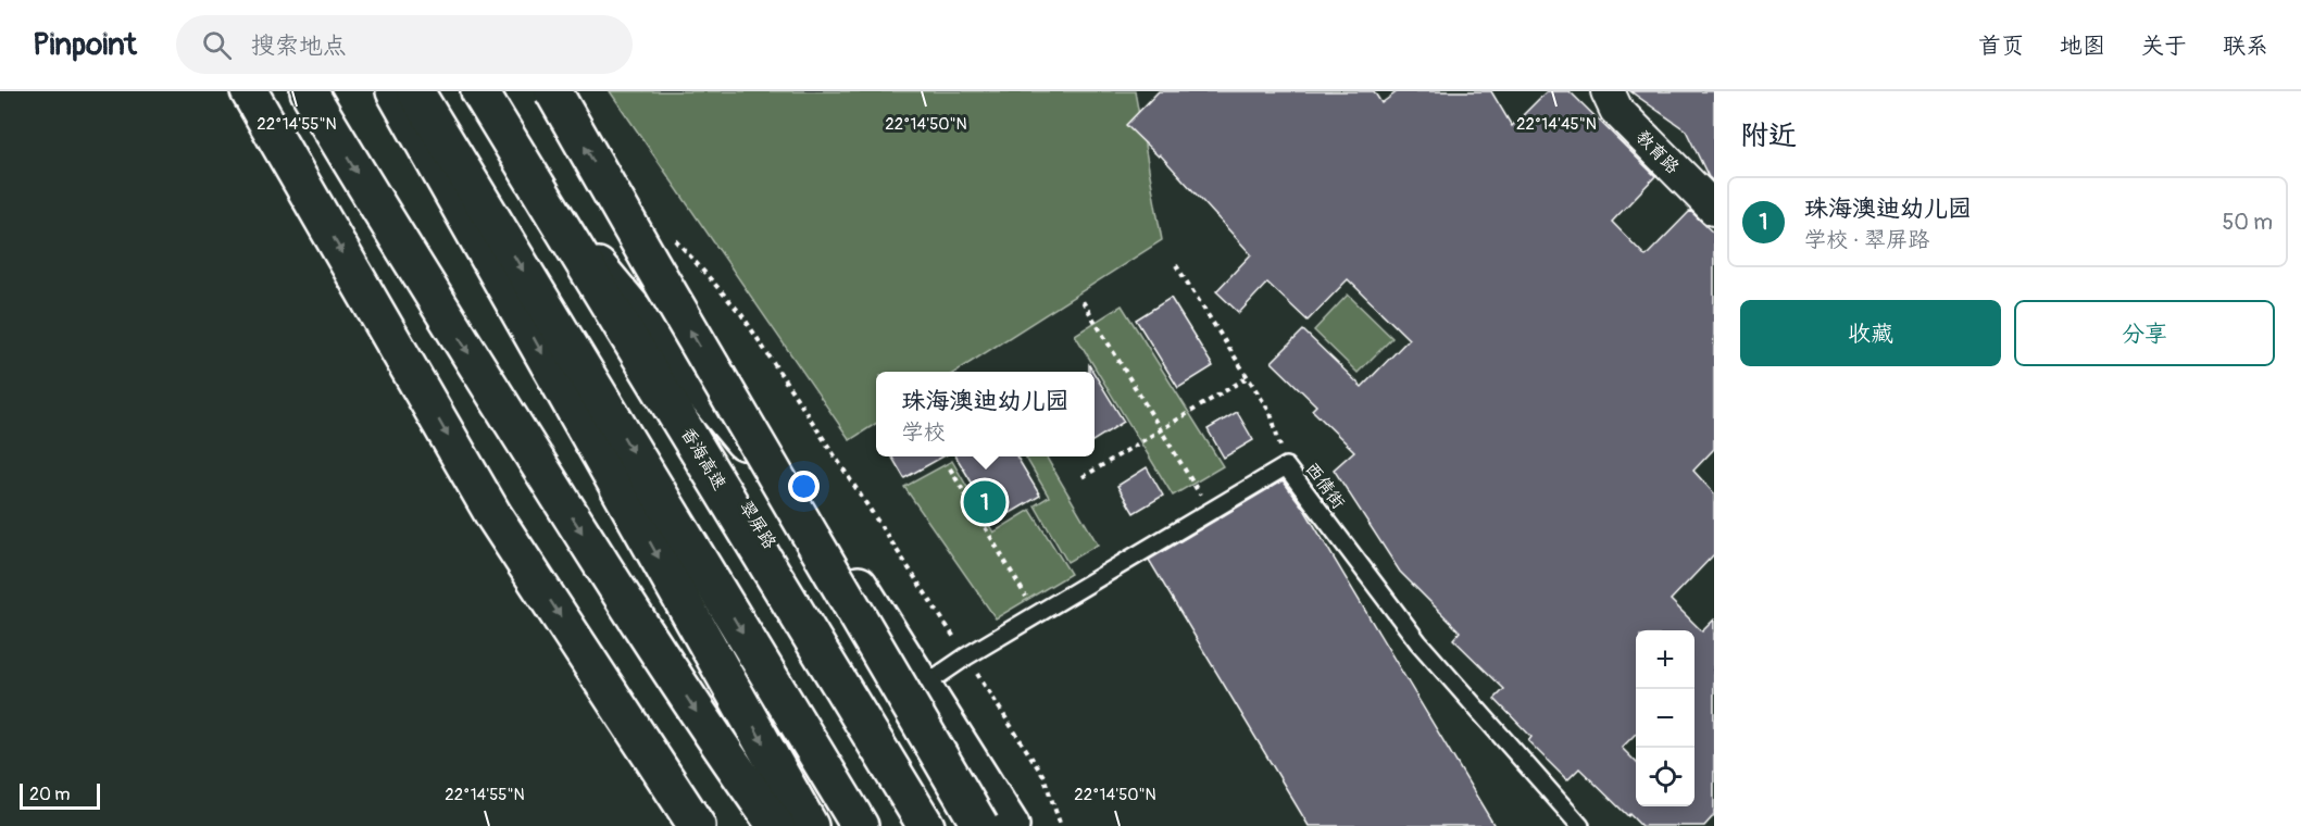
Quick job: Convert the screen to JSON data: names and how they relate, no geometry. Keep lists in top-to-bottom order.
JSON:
{
  "streets": {
    "main road": ["香海高速", "翠屏路"],
    "street": ["教育路"],
    "lane": ["西倩街"]
  },
  "scale_bar": "20 m",
  "page": {
    "header": "Pinpoint",
    "search": "搜索地点",
    "nav": [
      "首页",
      "地图",
      "关于",
      "联系"
    ],
    "heading": "附近",
    "list": [
      {
        "mark": "1",
        "name": "珠海澳迪幼儿园",
        "note": "学校 · 翠屏路",
        "value": "50 m"
      }
    ],
    "buttons": ["收藏", "分享"],
    "popup": ["珠海澳迪幼儿园", "学校"],
    "pins": "1",
    "map_buttons": ["+", "−"],
    "scale": "20 m"
  },
  "coordinates": ["22°14'55\"N", "22°14'50\"N", "22°14'45\"N"]
}
